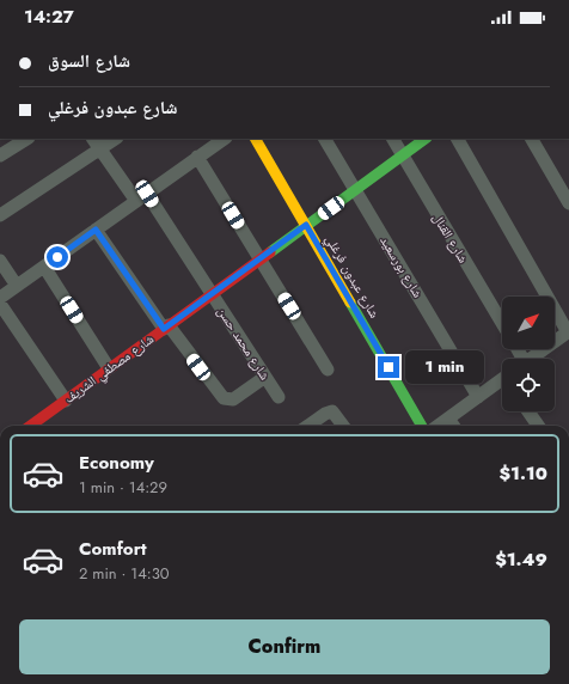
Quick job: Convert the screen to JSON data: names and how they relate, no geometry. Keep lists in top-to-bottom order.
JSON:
{
  "streets": {
    "street": [
      "شارع القنال",
      "شارع بورسعيد",
      "شارع عبدون فرغلي",
      "شارع محمد حسن",
      "شارع مصطفي الشريف"
    ]
  },
  "crossings": [
    ["شارع القنال", "شارع مصطفي الشريف"],
    ["شارع بورسعيد", "شارع مصطفي الشريف"],
    ["شارع عبدون فرغلي", "شارع مصطفي الشريف"],
    ["شارع محمد حسن", "شارع مصطفي الشريف"]
  ],
  "north": "top right",
  "page": {
    "status": "14:27",
    "banner": ["شارع السوق", "شارع عبدون فرغلي"],
    "bubble": "1 min",
    "list": [
      {
        "name": "Economy",
        "note": "1 min · 14:29",
        "value": "$1.10"
      },
      {
        "name": "Comfort",
        "note": "2 min · 14:30",
        "value": "$1.49"
      }
    ],
    "buttons": "Confirm"
  }
}
